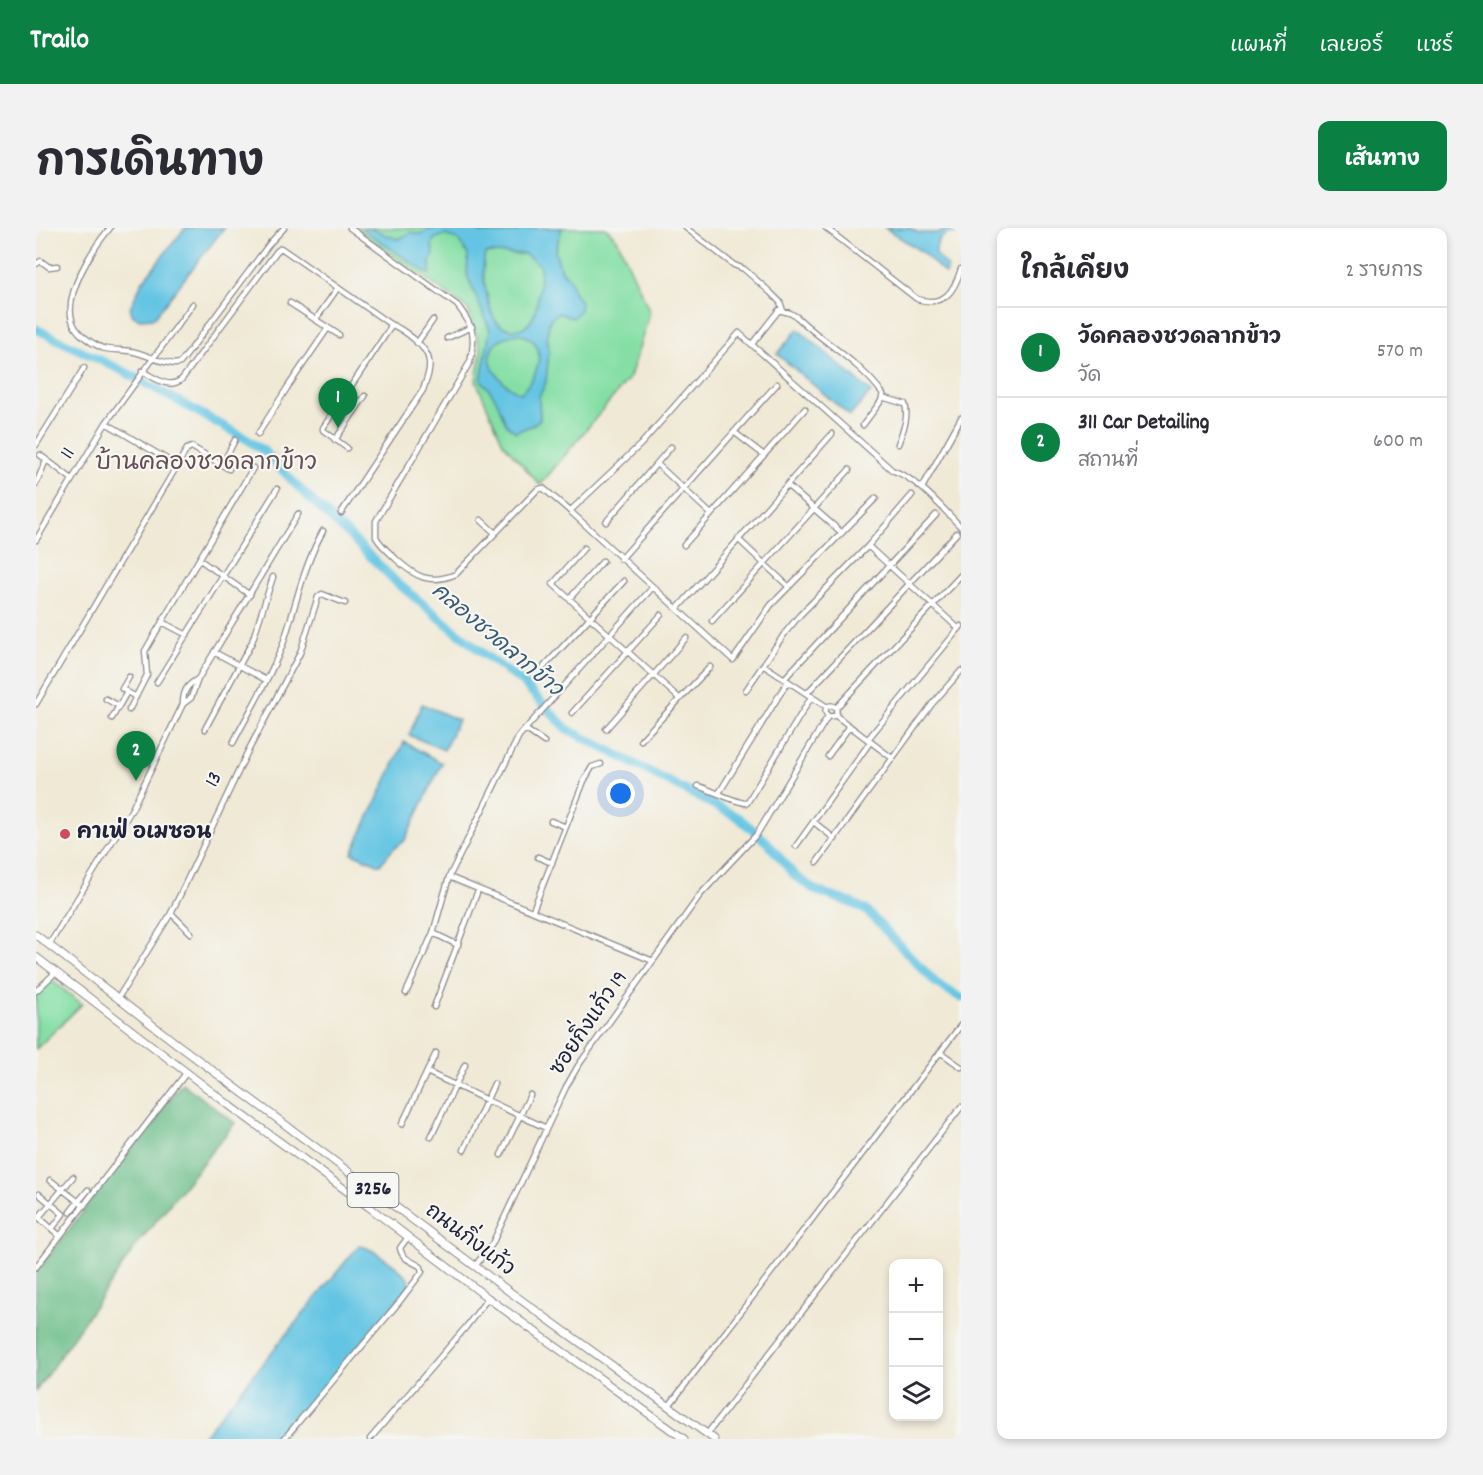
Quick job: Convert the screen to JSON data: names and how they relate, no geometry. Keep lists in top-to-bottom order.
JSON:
{
  "streets": {
    "main road": ["3256", "ถนนกิ่งแก้ว"],
    "street": ["11", "13", "ซอยกิ่งแก้ว 19"]
  },
  "crossings": [
    ["13", "ถนนกิ่งแก้ว"],
    ["ซอยกิ่งแก้ว 19", "ถนนกิ่งแก้ว"]
  ],
  "districts": ["บ้านคลองชวดลากข้าว"],
  "water": ["คลองชวดลากข้าว"],
  "places": ["คาเฟ่ อเมซอน"],
  "page": {
    "header": "Trailo",
    "nav": ["แผนที่", "เลเยอร์", "แชร์"],
    "title": "การเดินทาง",
    "buttons": "เส้นทาง",
    "heading": ["ใกล้เคียง", "2 รายการ"],
    "list": [
      {
        "mark": "1",
        "name": "วัดคลองชวดลากข้าว",
        "note": "วัด",
        "value": "570 m"
      },
      {
        "mark": "2",
        "name": "311 Car Detailing",
        "note": "สถานที่",
        "value": "600 m"
      }
    ],
    "pins": ["1", "2"],
    "map_buttons": ["+", "−"]
  }
}
